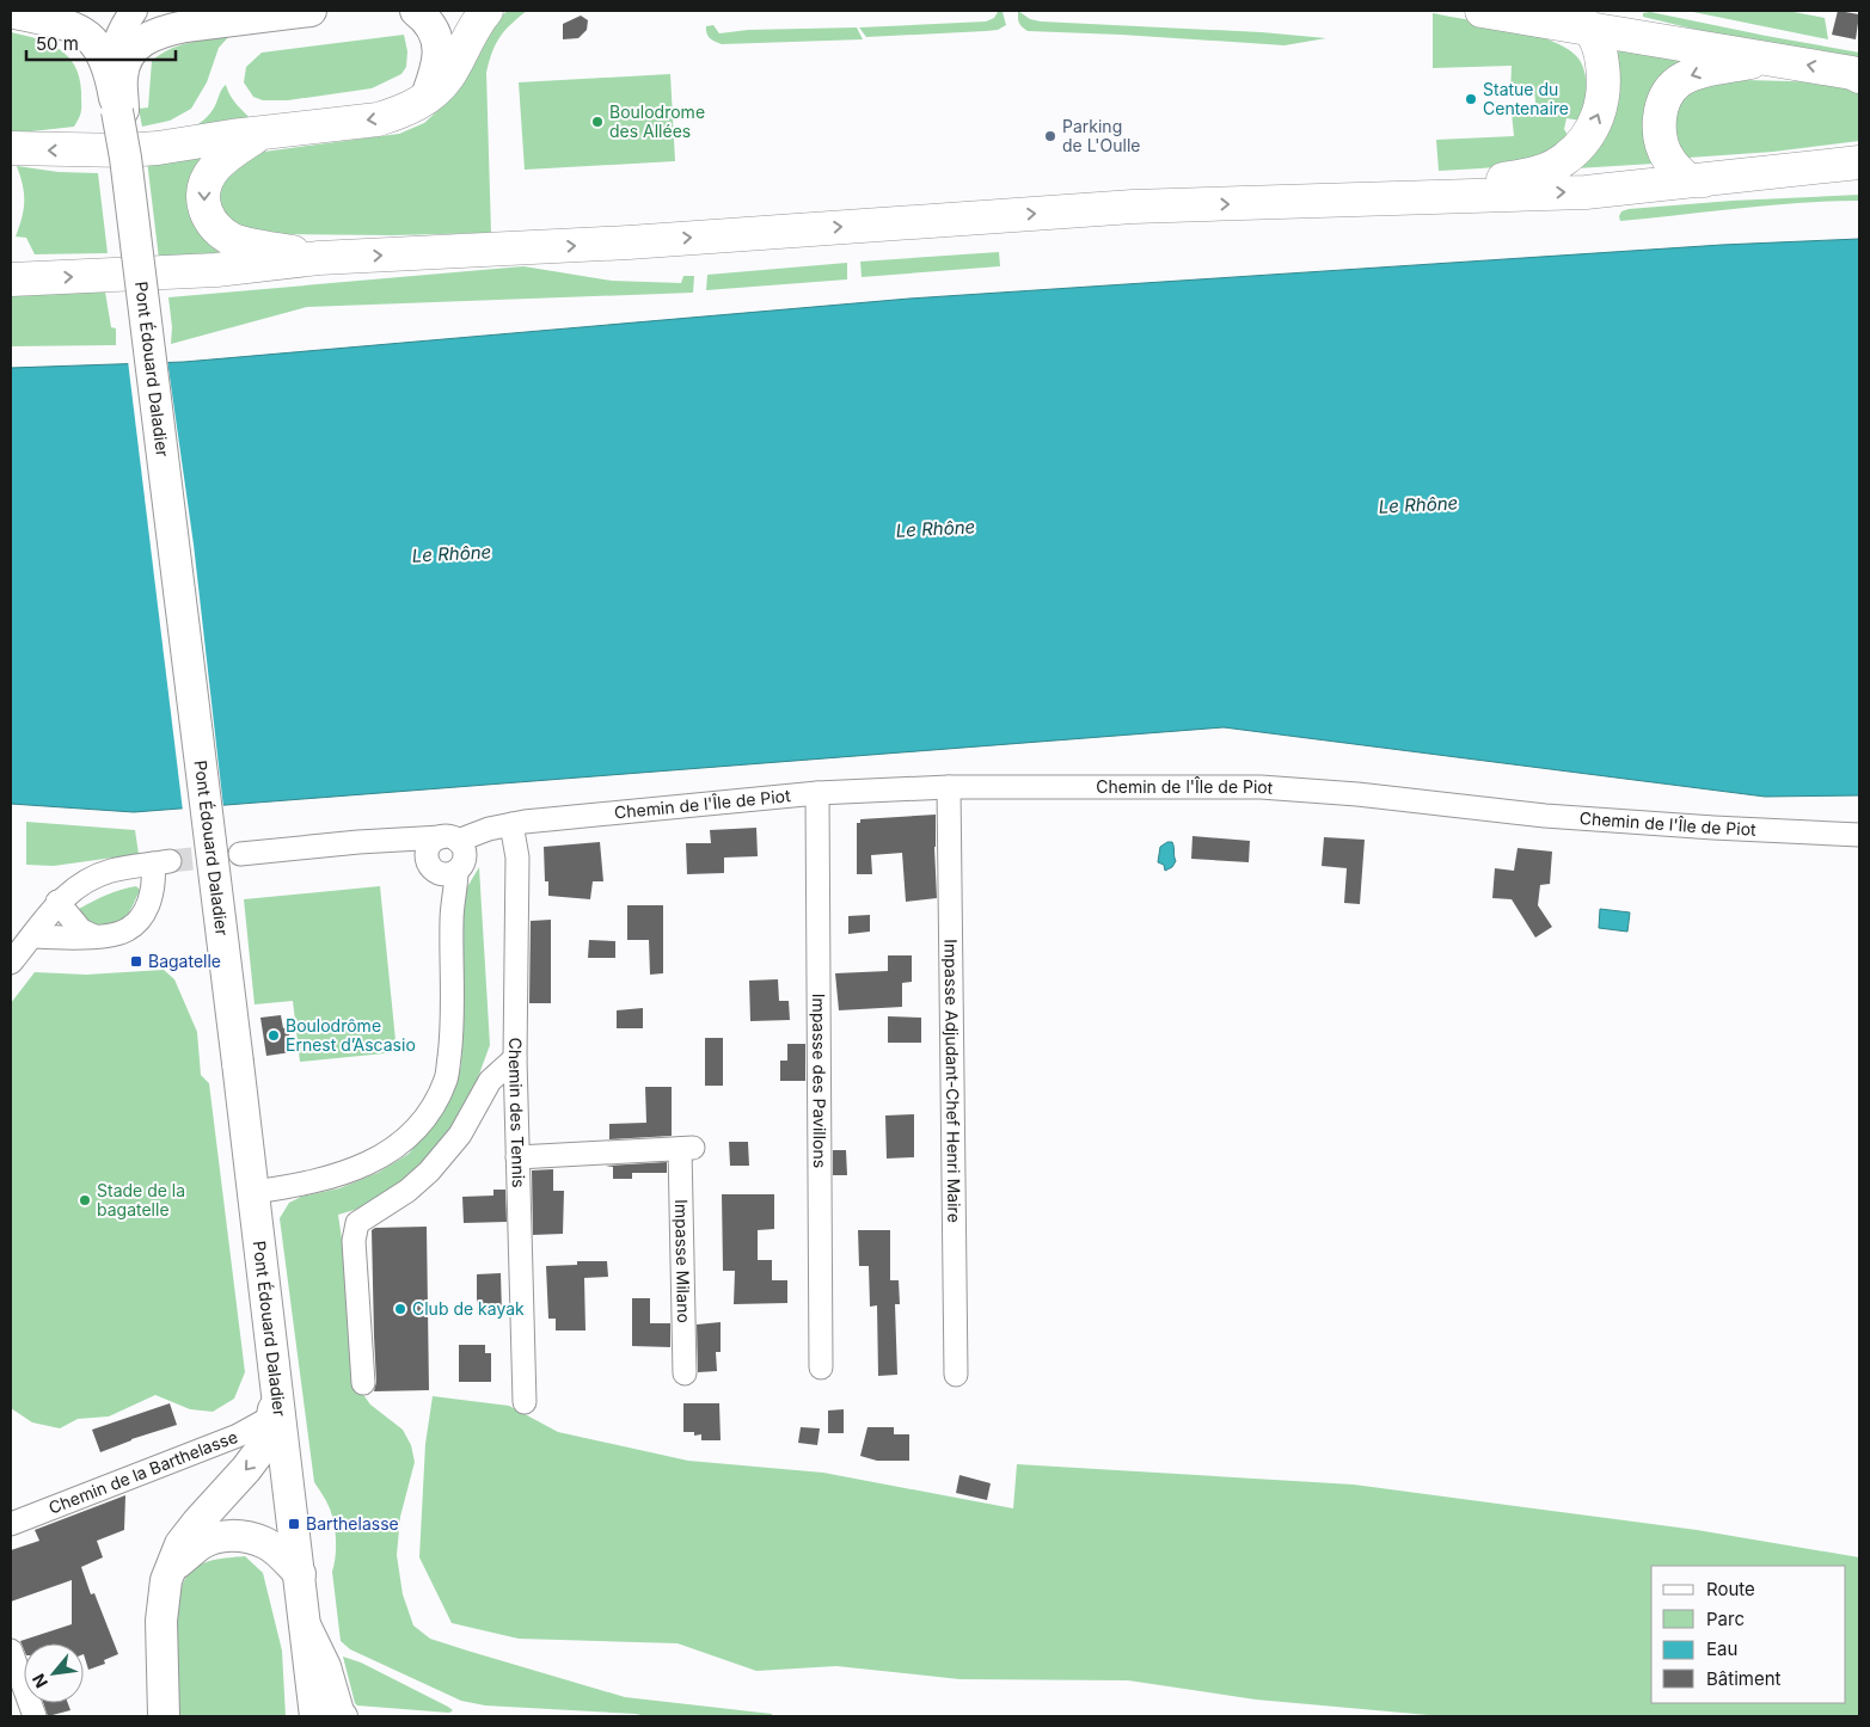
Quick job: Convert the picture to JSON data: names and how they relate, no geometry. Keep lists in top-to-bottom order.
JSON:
{
  "streets": {
    "main road": ["Pont Édouard Daladier"],
    "street": [
      "Chemin de l'Île de Piot",
      "Impasse des Pavillons",
      "Impasse Adjudant-Chef Henri Maire",
      "Chemin des Tennis",
      "Impasse Milano",
      "Chemin de la Barthelasse"
    ]
  },
  "crossings": [
    ["Pont Édouard Daladier", "Chemin de la Barthelasse"],
    ["Chemin de l'Île de Piot", "Impasse des Pavillons"],
    ["Chemin de l'Île de Piot", "Impasse Adjudant-Chef Henri Maire"],
    ["Chemin de l'Île de Piot", "Chemin des Tennis"],
    ["Chemin des Tennis", "Impasse Milano"]
  ],
  "water": ["Le Rhône"],
  "places": {
    "other": [
      "Statue du Centenaire",
      "Boulodrome des Allées",
      "Parking de L'Oulle",
      "Boulodrôme Ernest d’Ascasio",
      "Stade de la bagatelle",
      "Club de kayak"
    ],
    "transit": ["Bagatelle", "Barthelasse"]
  },
  "legend": [
    "Route",
    "Parc",
    "Eau",
    "Bâtiment"
  ],
  "scale_bar": "50 m",
  "north": "bottom left"
}
